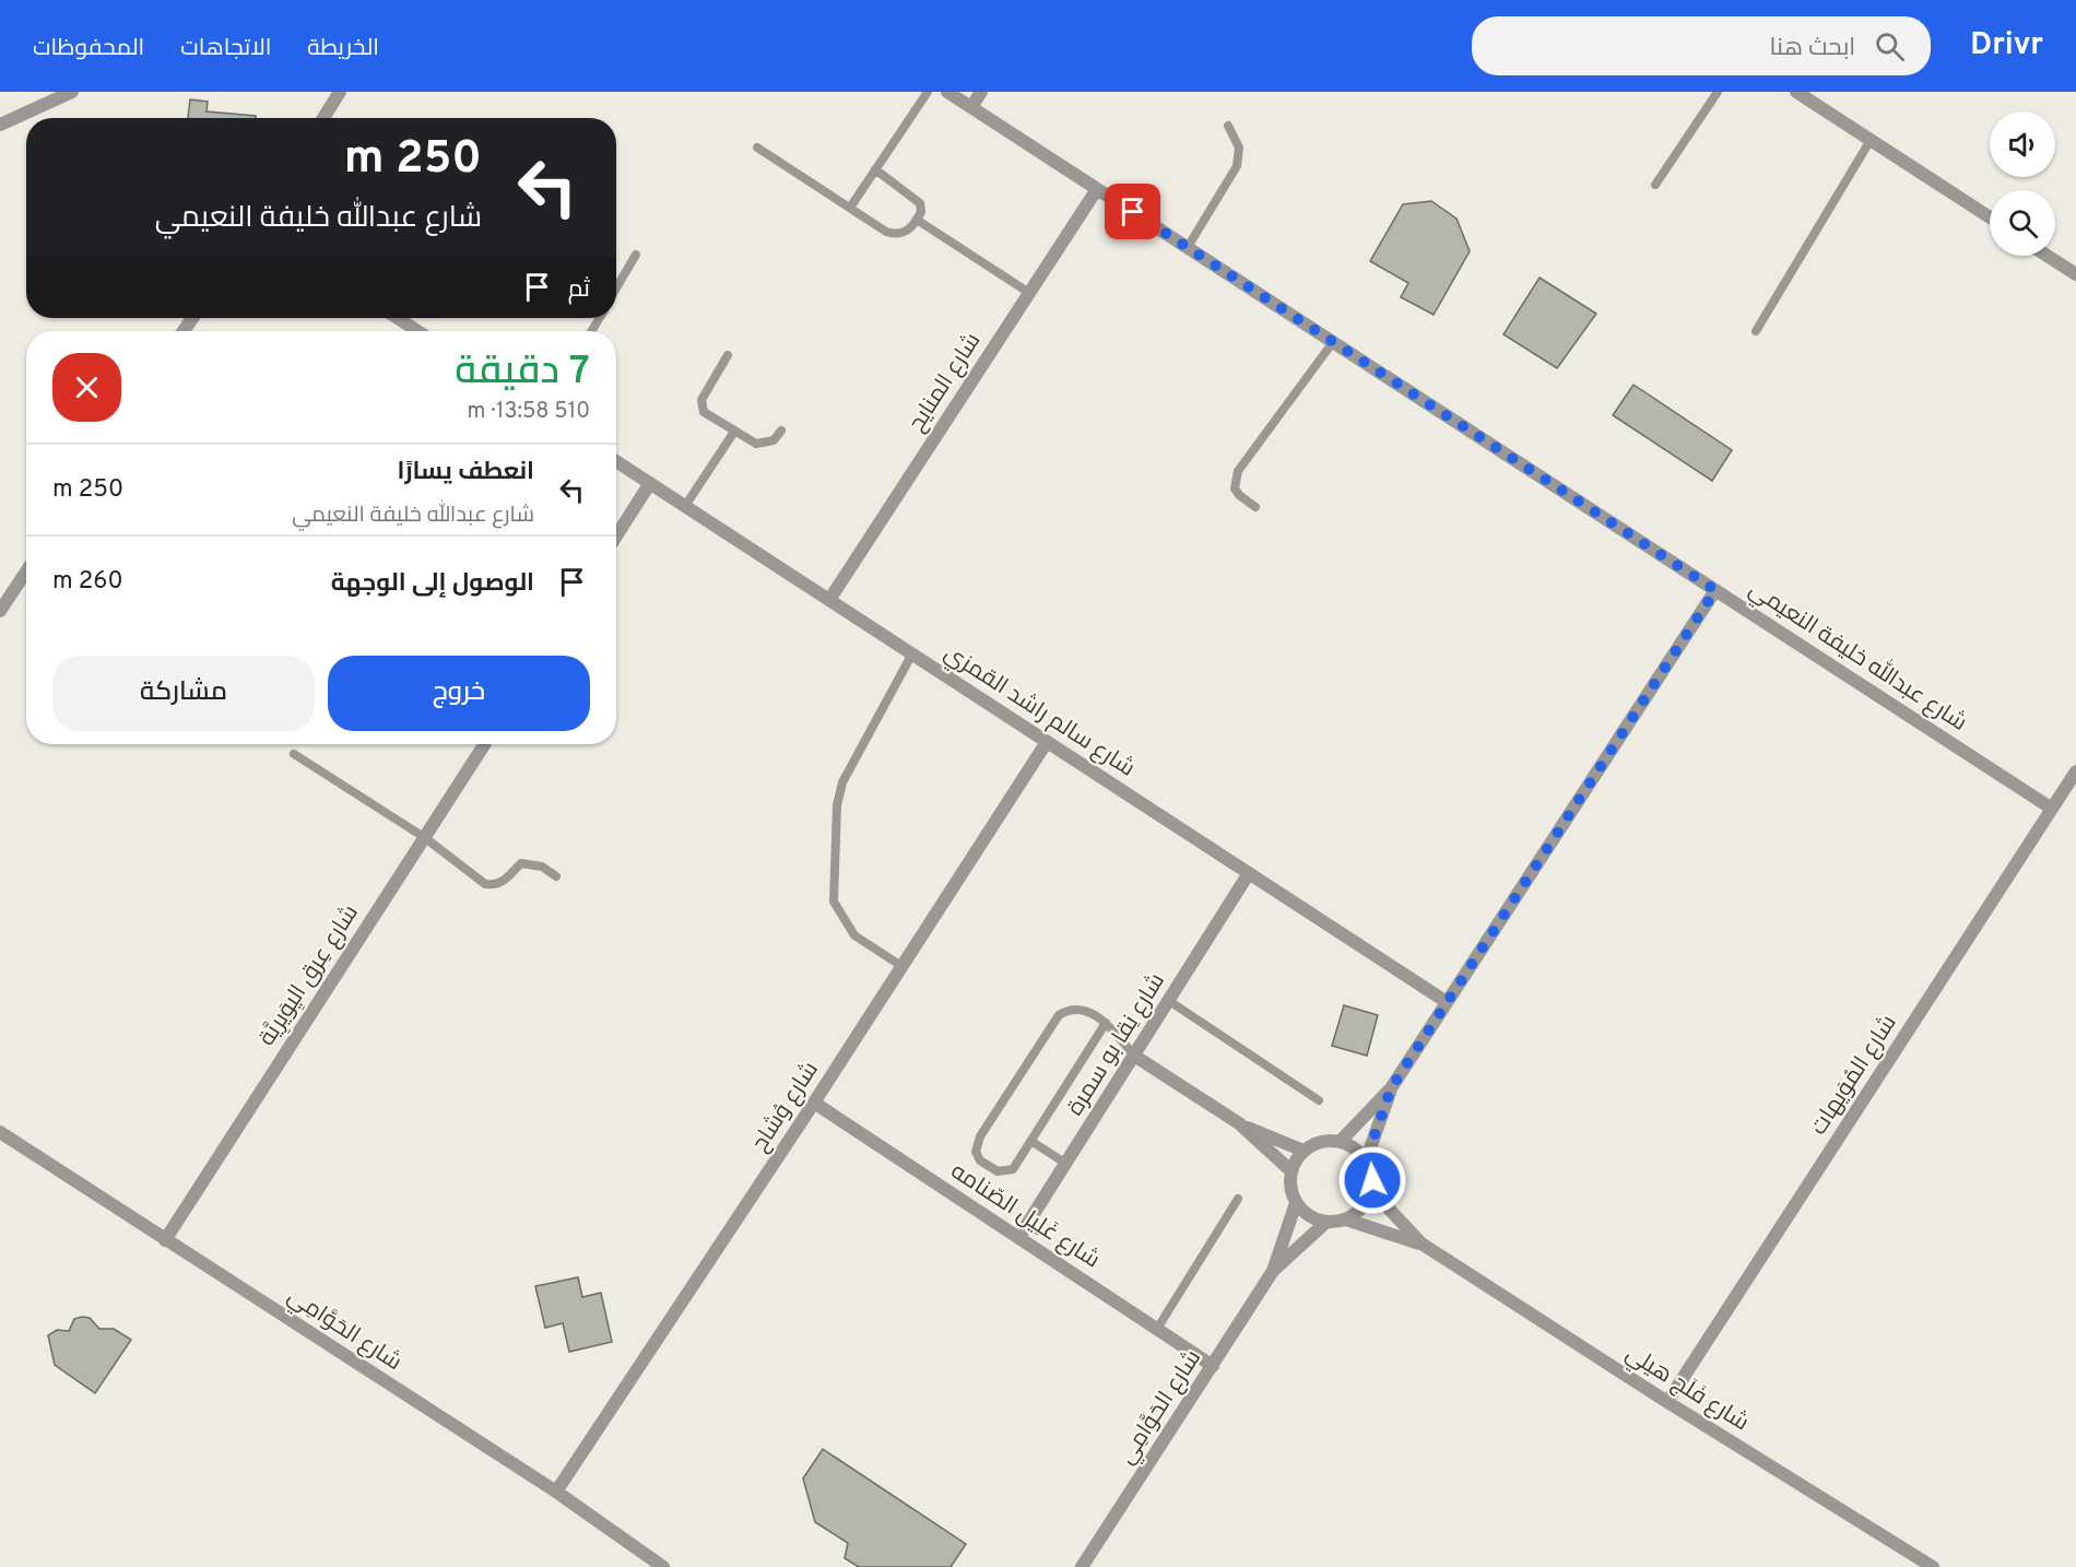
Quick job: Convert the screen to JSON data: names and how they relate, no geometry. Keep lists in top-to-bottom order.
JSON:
{
  "streets": {
    "street": [
      "شارع المنايح",
      "شارع عبدالله خليفة النعيمي",
      "شارع سالم راشد القمزي",
      "شارع عِرق اليِوَيرِيَّة",
      "شارع نِقا بو سمرة",
      "شارع المُوَيهات",
      "شارع وُشاح",
      "شارع غَلِيل الصّنامه",
      "شارع الحَوَّامِي",
      "شارع فَلَج هيلي"
    ]
  },
  "crossings": [
    ["شارع المنايح", "شارع عبدالله خليفة النعيمي"],
    ["شارع المنايح", "شارع سالم راشد القمزي"],
    ["شارع عبدالله خليفة النعيمي", "شارع المُوَيهات"],
    ["شارع سالم راشد القمزي", "شارع نِقا بو سمرة"],
    ["شارع سالم راشد القمزي", "شارع وُشاح"],
    ["شارع عِرق اليِوَيرِيَّة", "شارع الحَوَّامِي"],
    ["شارع نِقا بو سمرة", "شارع غَلِيل الصّنامه"],
    ["شارع المُوَيهات", "شارع فَلَج هيلي"],
    ["شارع وُشاح", "شارع غَلِيل الصّنامه"],
    ["شارع وُشاح", "شارع الحَوَّامِي"],
    ["شارع غَلِيل الصّنامه", "شارع الحَوَّامِي"],
    ["شارع الحَوَّامِي", "شارع فَلَج هيلي"]
  ],
  "page": {
    "header": "Drivr",
    "search": "ابحث هنا",
    "nav": ["الخريطة", "الاتجاهات", "المحفوظات"],
    "turn": ["250 m", "شارع عبدالله خليفة النعيمي"],
    "then": "ثم",
    "heading": ["7 دقيقة", "510 m · 13:58"],
    "list": [
      {
        "name": "انعطف يسارًا",
        "note": "شارع عبدالله خليفة النعيمي",
        "value": "250 m"
      },
      {
        "name": "الوصول إلى الوجهة",
        "value": "260 m"
      }
    ],
    "buttons": ["خروج", "مشاركة"]
  }
}
